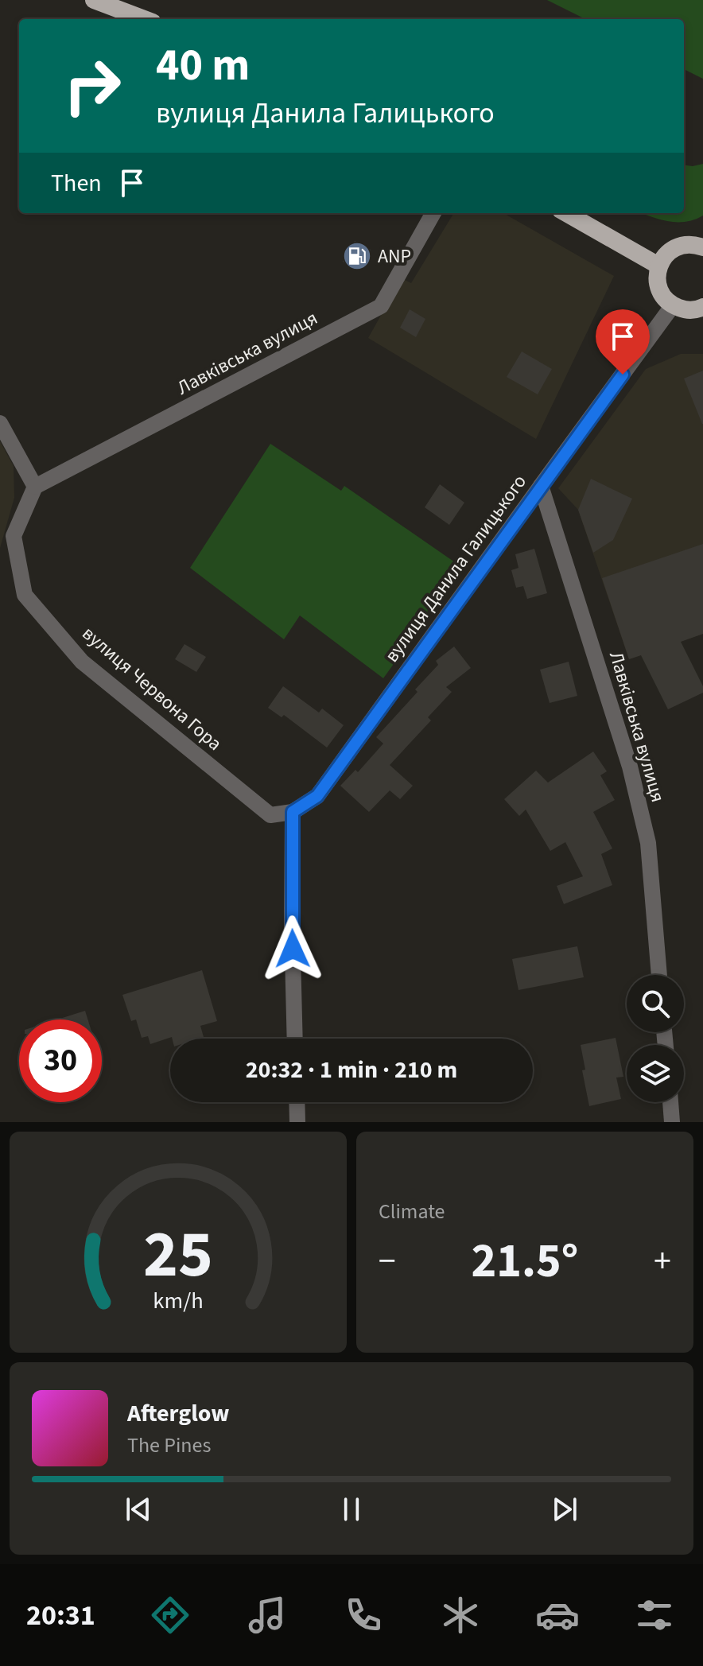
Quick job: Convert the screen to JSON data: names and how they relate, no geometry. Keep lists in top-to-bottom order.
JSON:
{
  "streets": {
    "street": ["Лавківська вулиця", "вулиця Данила Галицького", "вулиця Червона Гора"]
  },
  "crossings": [
    ["Лавківська вулиця", "вулиця Данила Галицького"],
    ["Лавківська вулиця", "вулиця Червона Гора"],
    ["вулиця Данила Галицького", "вулиця Червона Гора"]
  ],
  "places": {
    "fuel station": ["ANP"]
  },
  "page": {
    "turn": ["40 m", "вулиця Данила Галицького"],
    "then": "Then",
    "limit": "30",
    "trip": "20:32 · 1 min · 210 m",
    "tile": "Climate",
    "heat": ["−", "21.5°", "+"],
    "song": ["Afterglow", "The Pines"],
    "tabs": "20:31",
    "gauge": ["25", "km/h"]
  }
}
